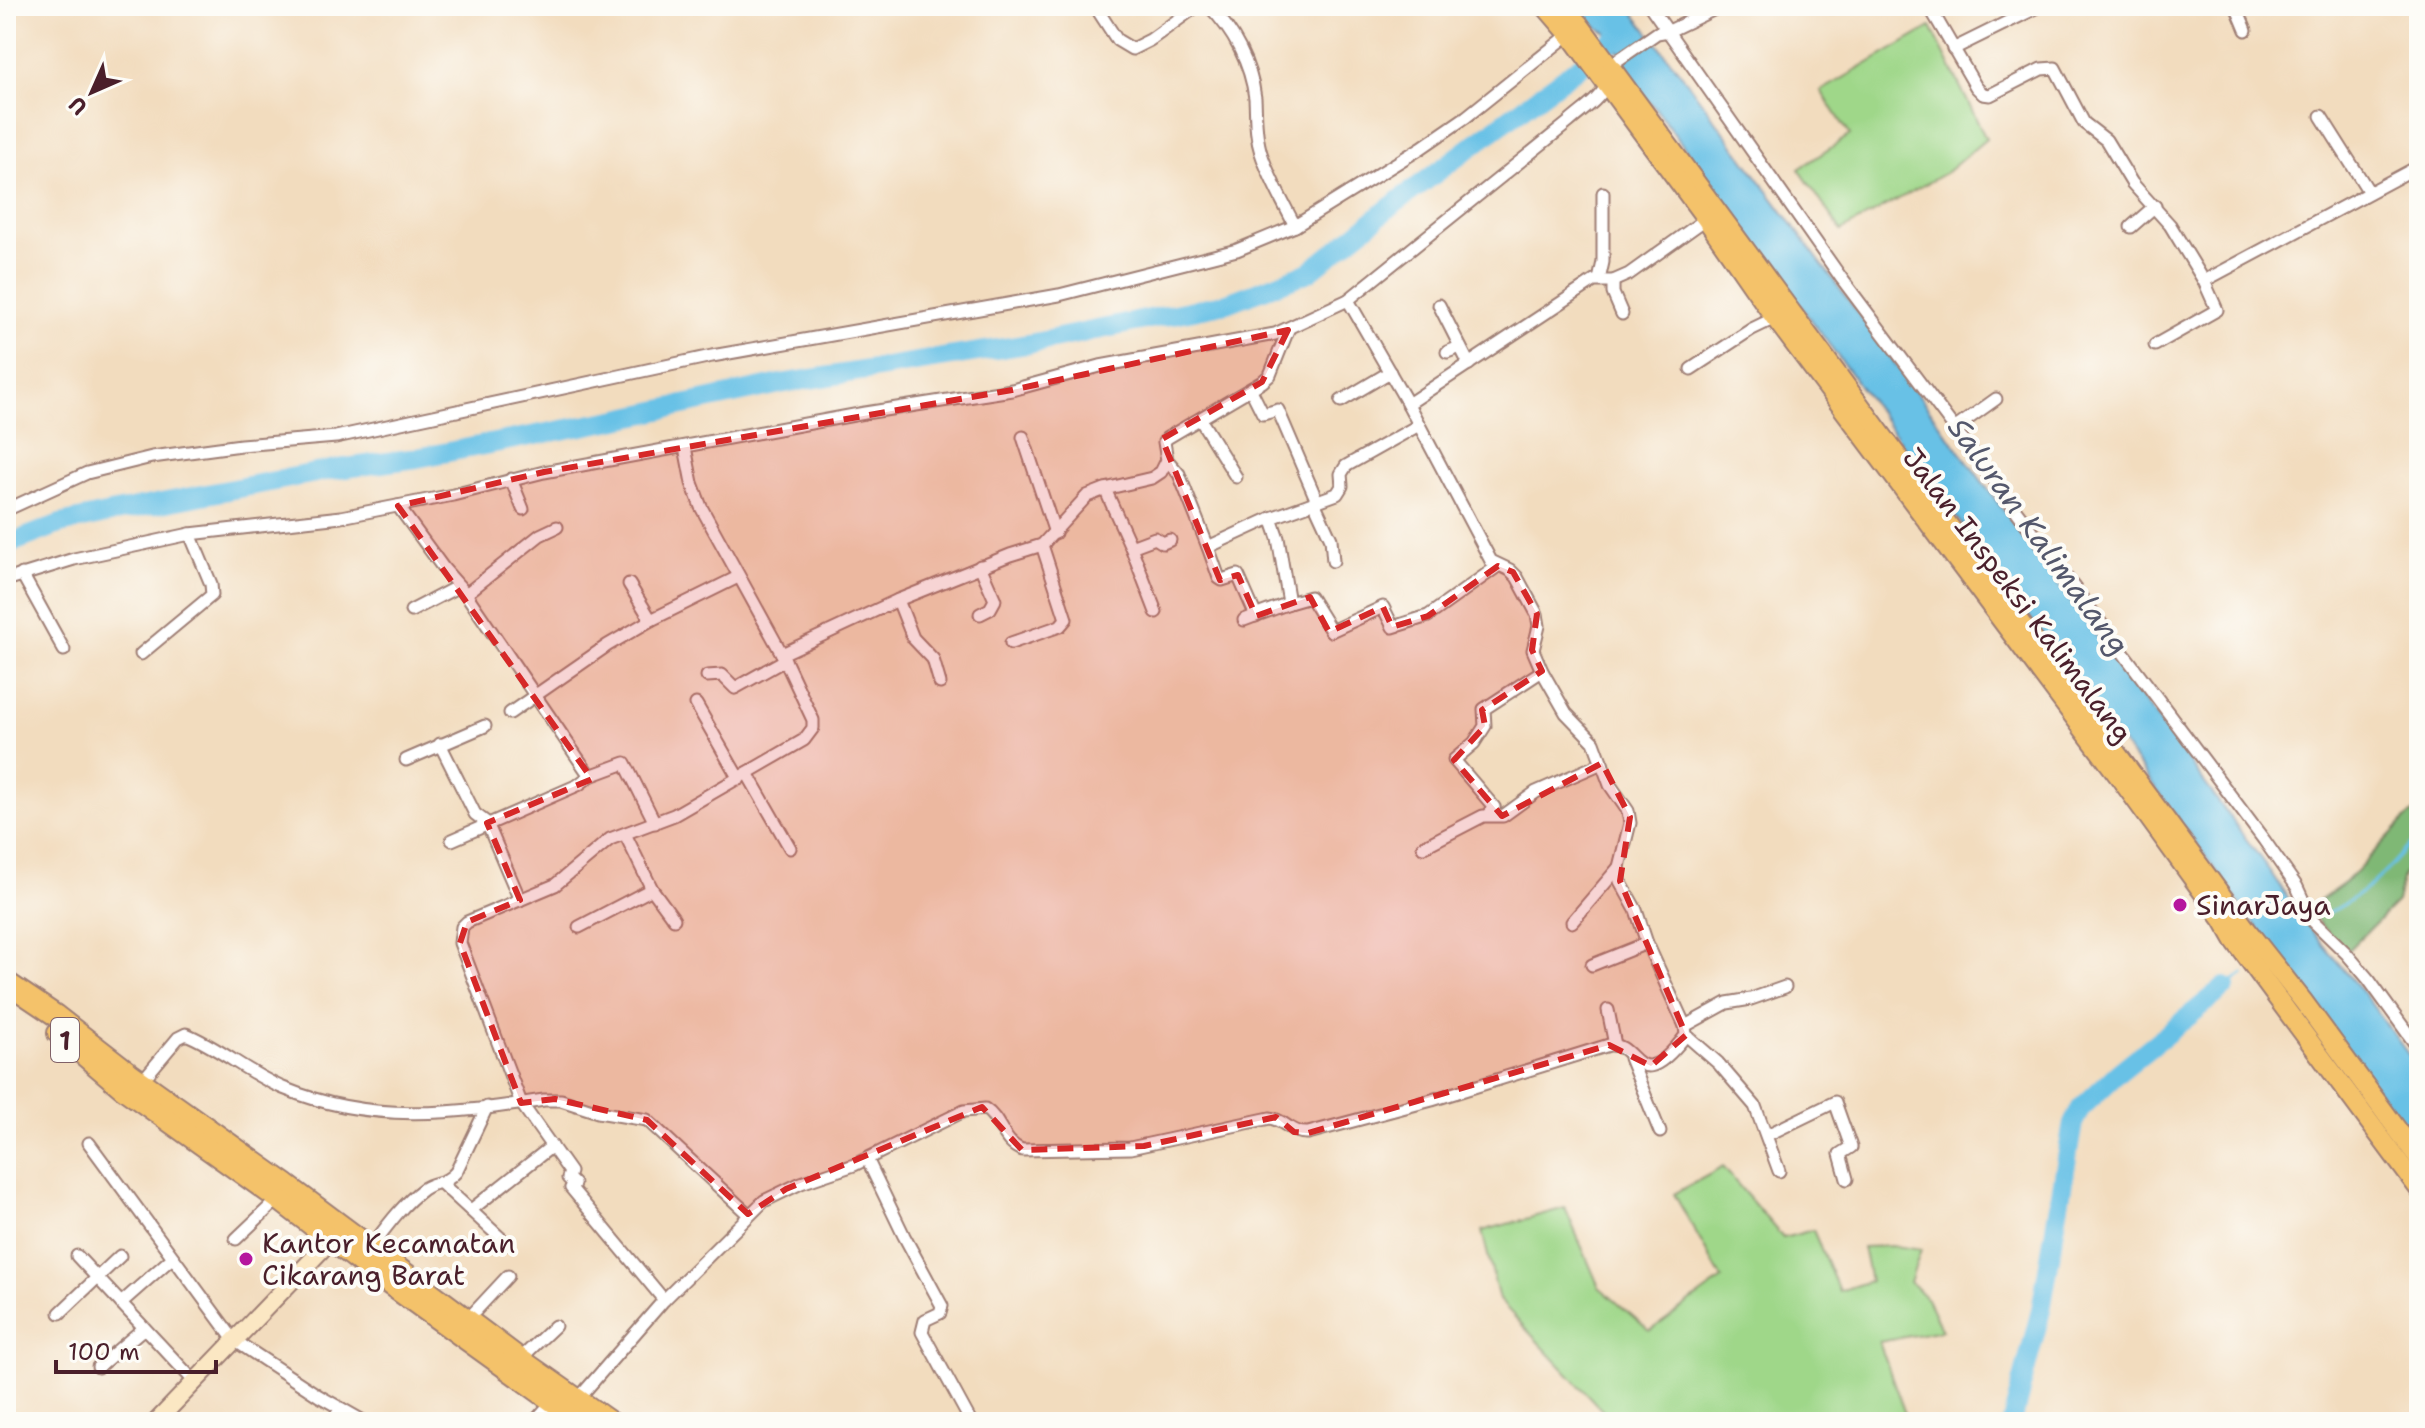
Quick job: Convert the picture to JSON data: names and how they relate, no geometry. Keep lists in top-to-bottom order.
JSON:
{
  "streets": {
    "highway": ["1"],
    "main road": ["Jalan Inspeksi Kalimalang"]
  },
  "water": ["Saluran Kalimalang"],
  "places": ["SinarJaya", "Kantor Kecamatan Cikarang Barat"],
  "scale_bar": "100 m",
  "north": "bottom left"
}
